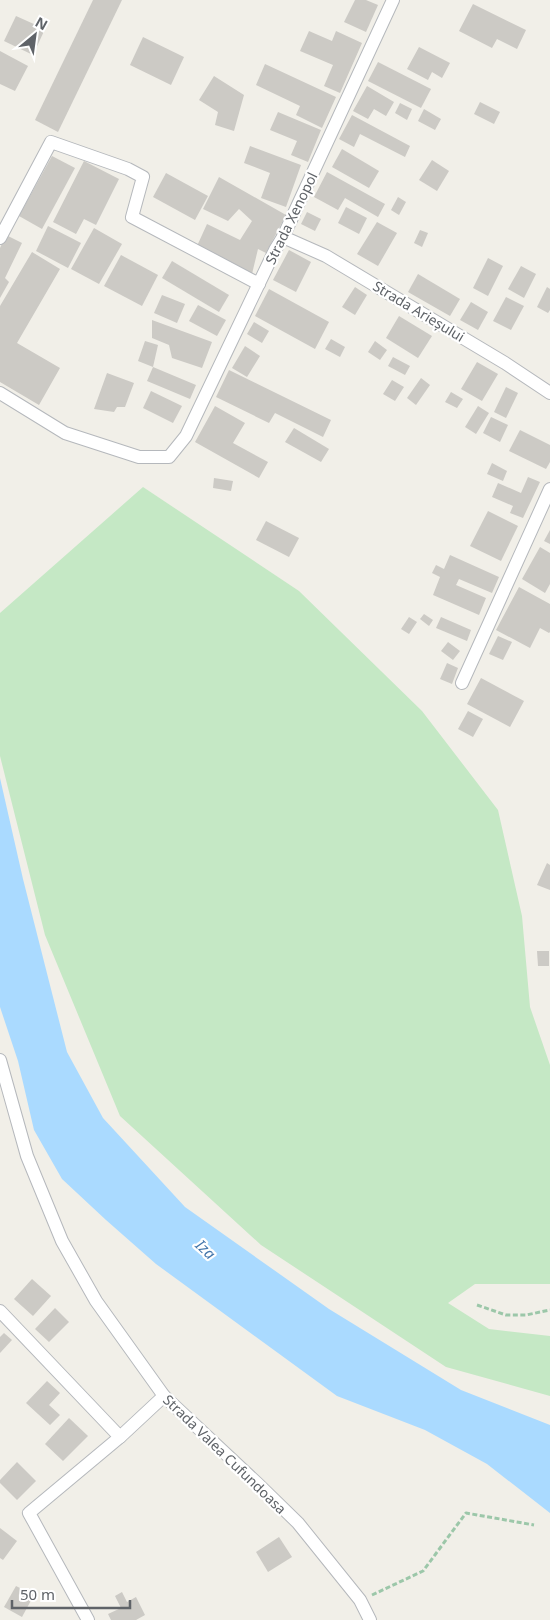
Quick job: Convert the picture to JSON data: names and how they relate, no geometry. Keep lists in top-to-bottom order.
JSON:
{
  "streets": {
    "street": ["Strada Xenopol", "Strada Arieșului", "Strada Valea Cufundoasa"]
  },
  "crossings": [
    ["Strada Xenopol", "Strada Arieșului"]
  ],
  "water": ["Iza"],
  "scale_bar": "50 m",
  "north": "top right"
}
